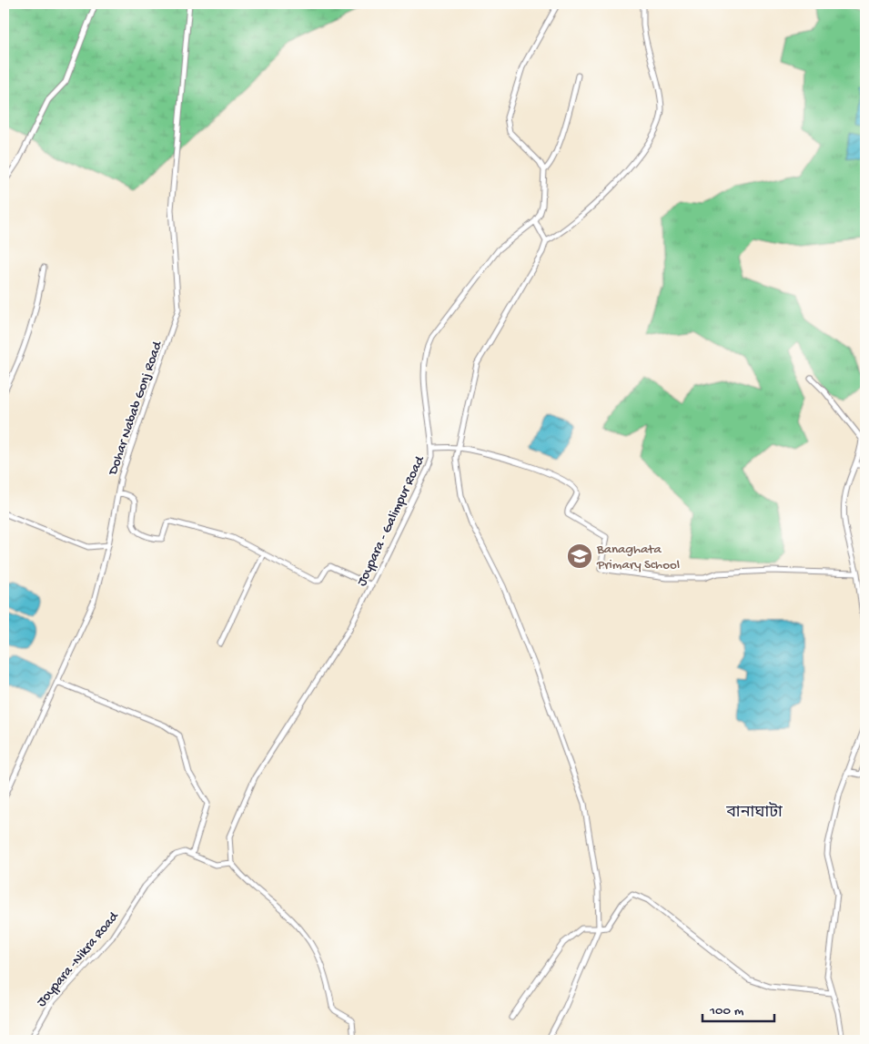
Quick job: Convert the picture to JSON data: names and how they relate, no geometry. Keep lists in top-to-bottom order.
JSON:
{
  "streets": {
    "street": ["Dohar Nabab Gonj Road", "Joypara - Galimpur Road", "Joypara -Nikra Road"]
  },
  "districts": ["বানাঘাটা"],
  "places": {
    "school or university": ["Banaghata Primary School"]
  },
  "scale_bar": "100 m"
}
